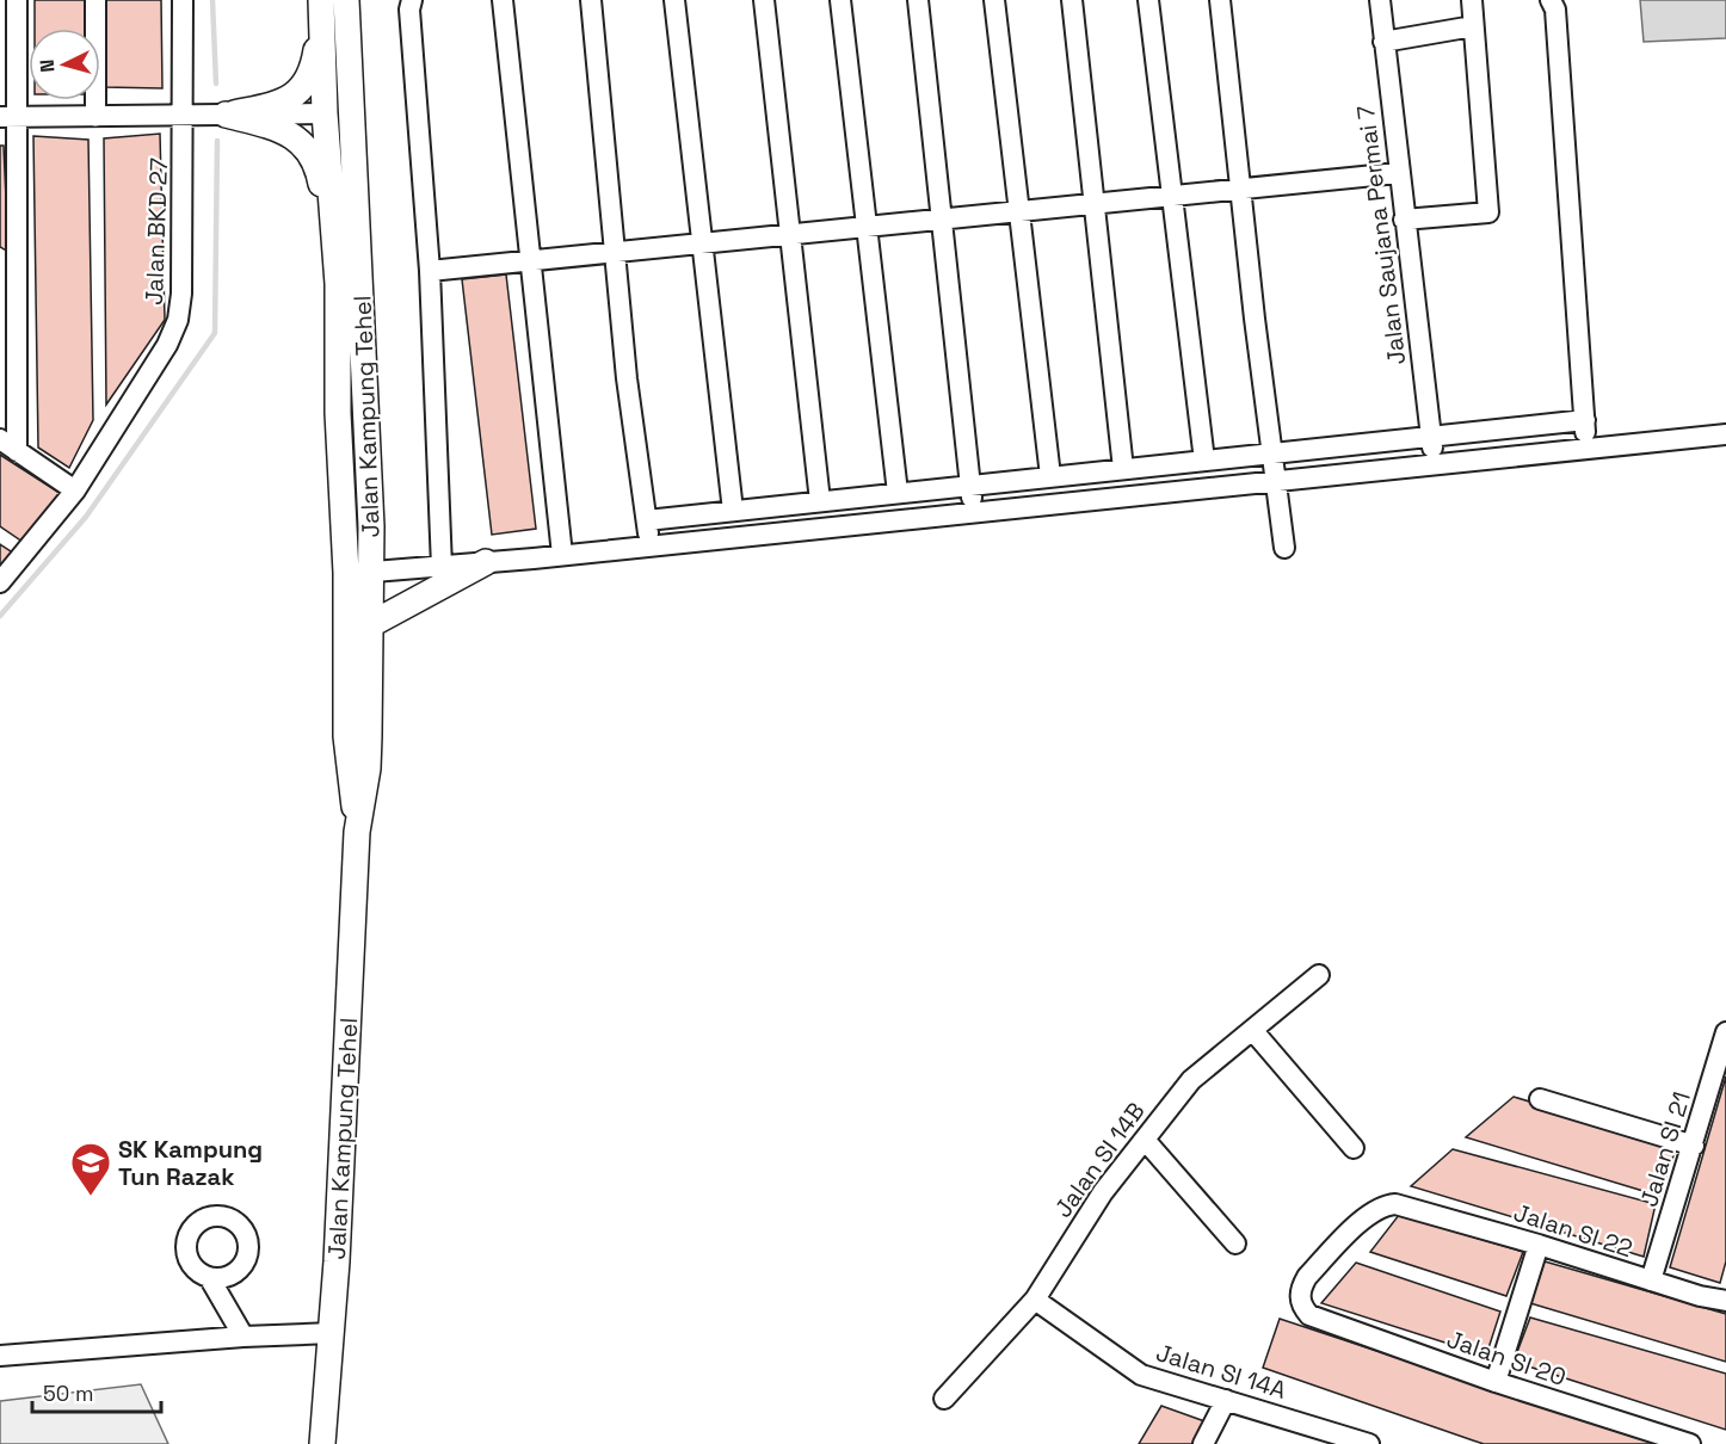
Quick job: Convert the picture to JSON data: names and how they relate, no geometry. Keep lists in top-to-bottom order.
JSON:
{
  "streets": {
    "main road": ["Jalan Kampung Tehel"],
    "street": [
      "Jalan BKD 27",
      "Jalan Saujana Permai 7",
      "Jalan SI 21",
      "Jalan SI 14B",
      "Jalan SI 22",
      "Jalan SI 20",
      "Jalan SI 14A"
    ]
  },
  "crossings": [
    ["Jalan SI 21", "Jalan SI 22"],
    ["Jalan SI 14B", "Jalan SI 14A"],
    ["Jalan SI 22", "Jalan SI 20"]
  ],
  "places": {
    "school or university": ["SK Kampung Tun Razak"]
  },
  "scale_bar": "50 m",
  "north": "left"
}
